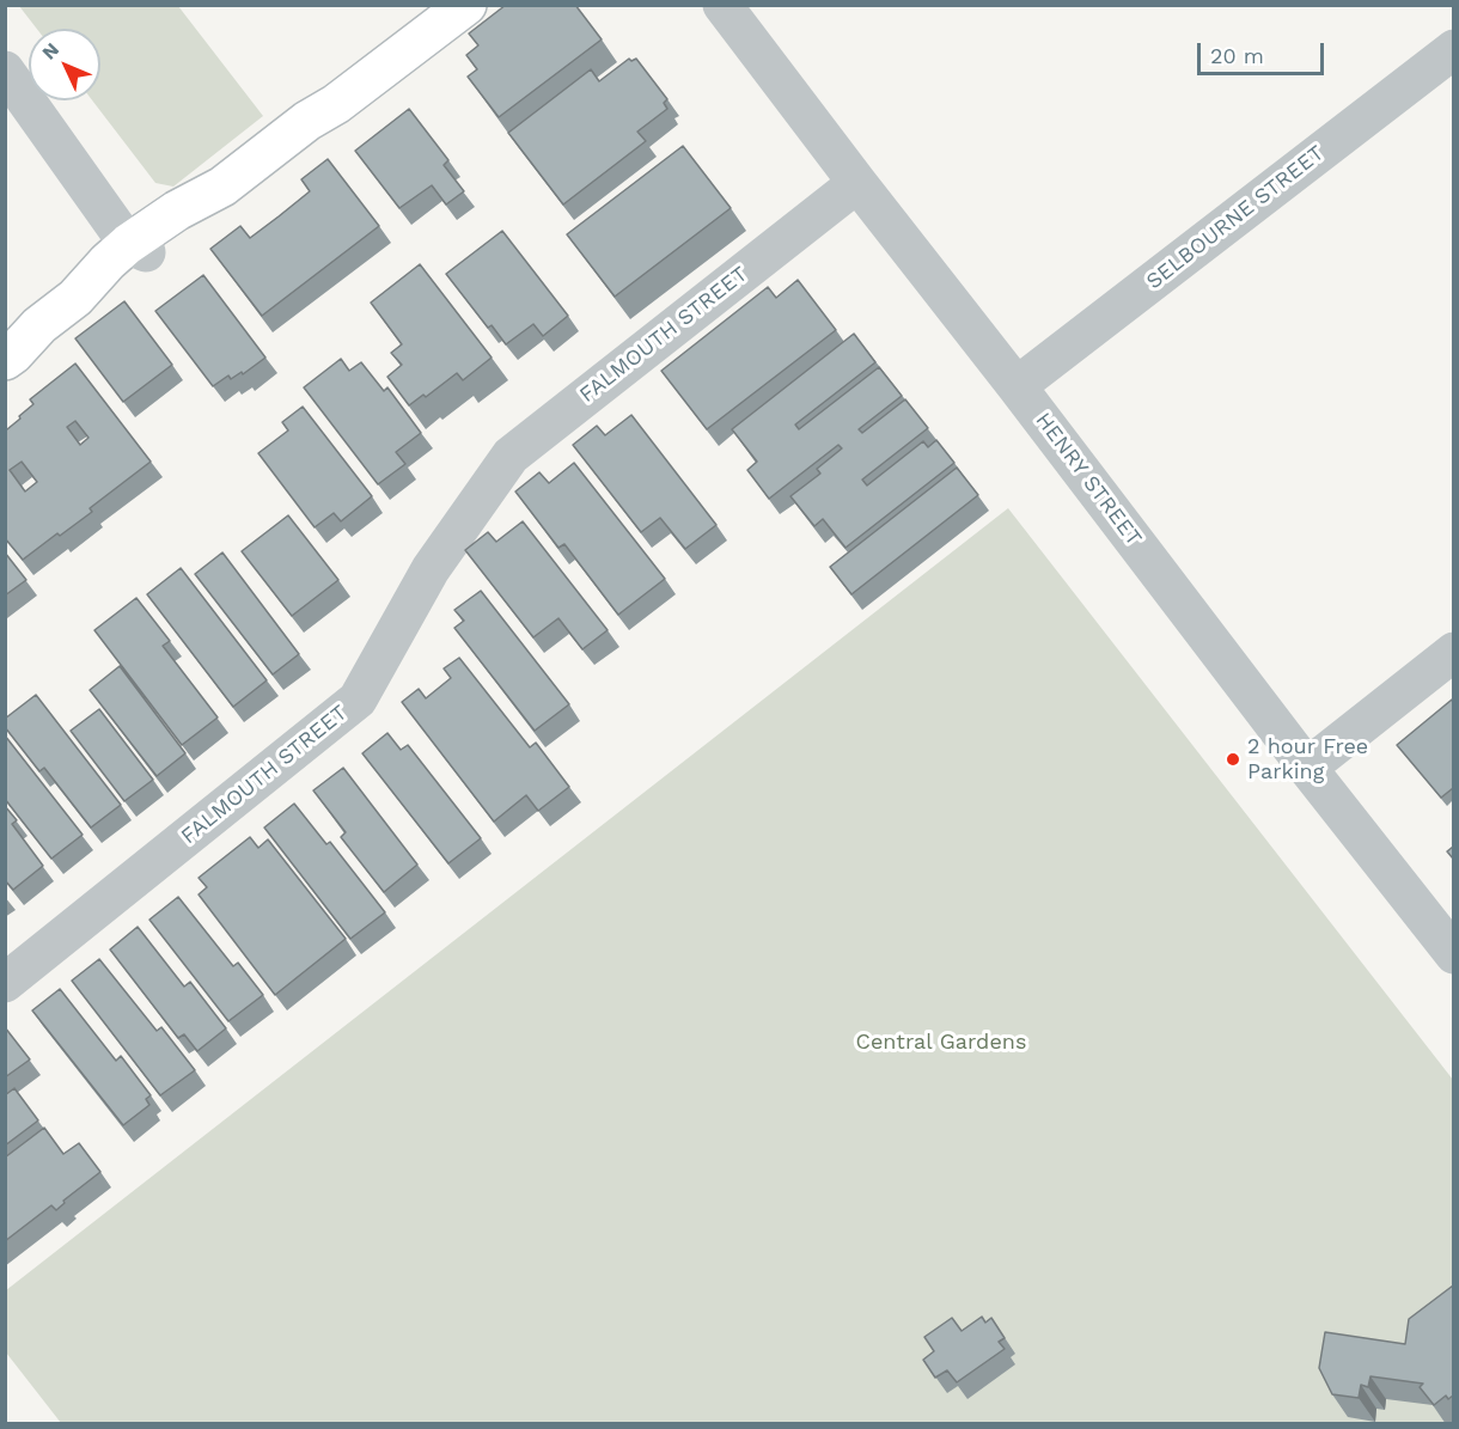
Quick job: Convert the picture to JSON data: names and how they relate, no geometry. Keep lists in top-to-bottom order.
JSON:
{
  "streets": {
    "street": ["SELBOURNE STREET", "FALMOUTH STREET", "HENRY STREET"]
  },
  "crossings": [
    ["SELBOURNE STREET", "HENRY STREET"],
    ["FALMOUTH STREET", "HENRY STREET"]
  ],
  "parks": ["Central Gardens"],
  "places": ["2 hour Free Parking"],
  "scale_bar": "20 m",
  "north": "top left"
}
